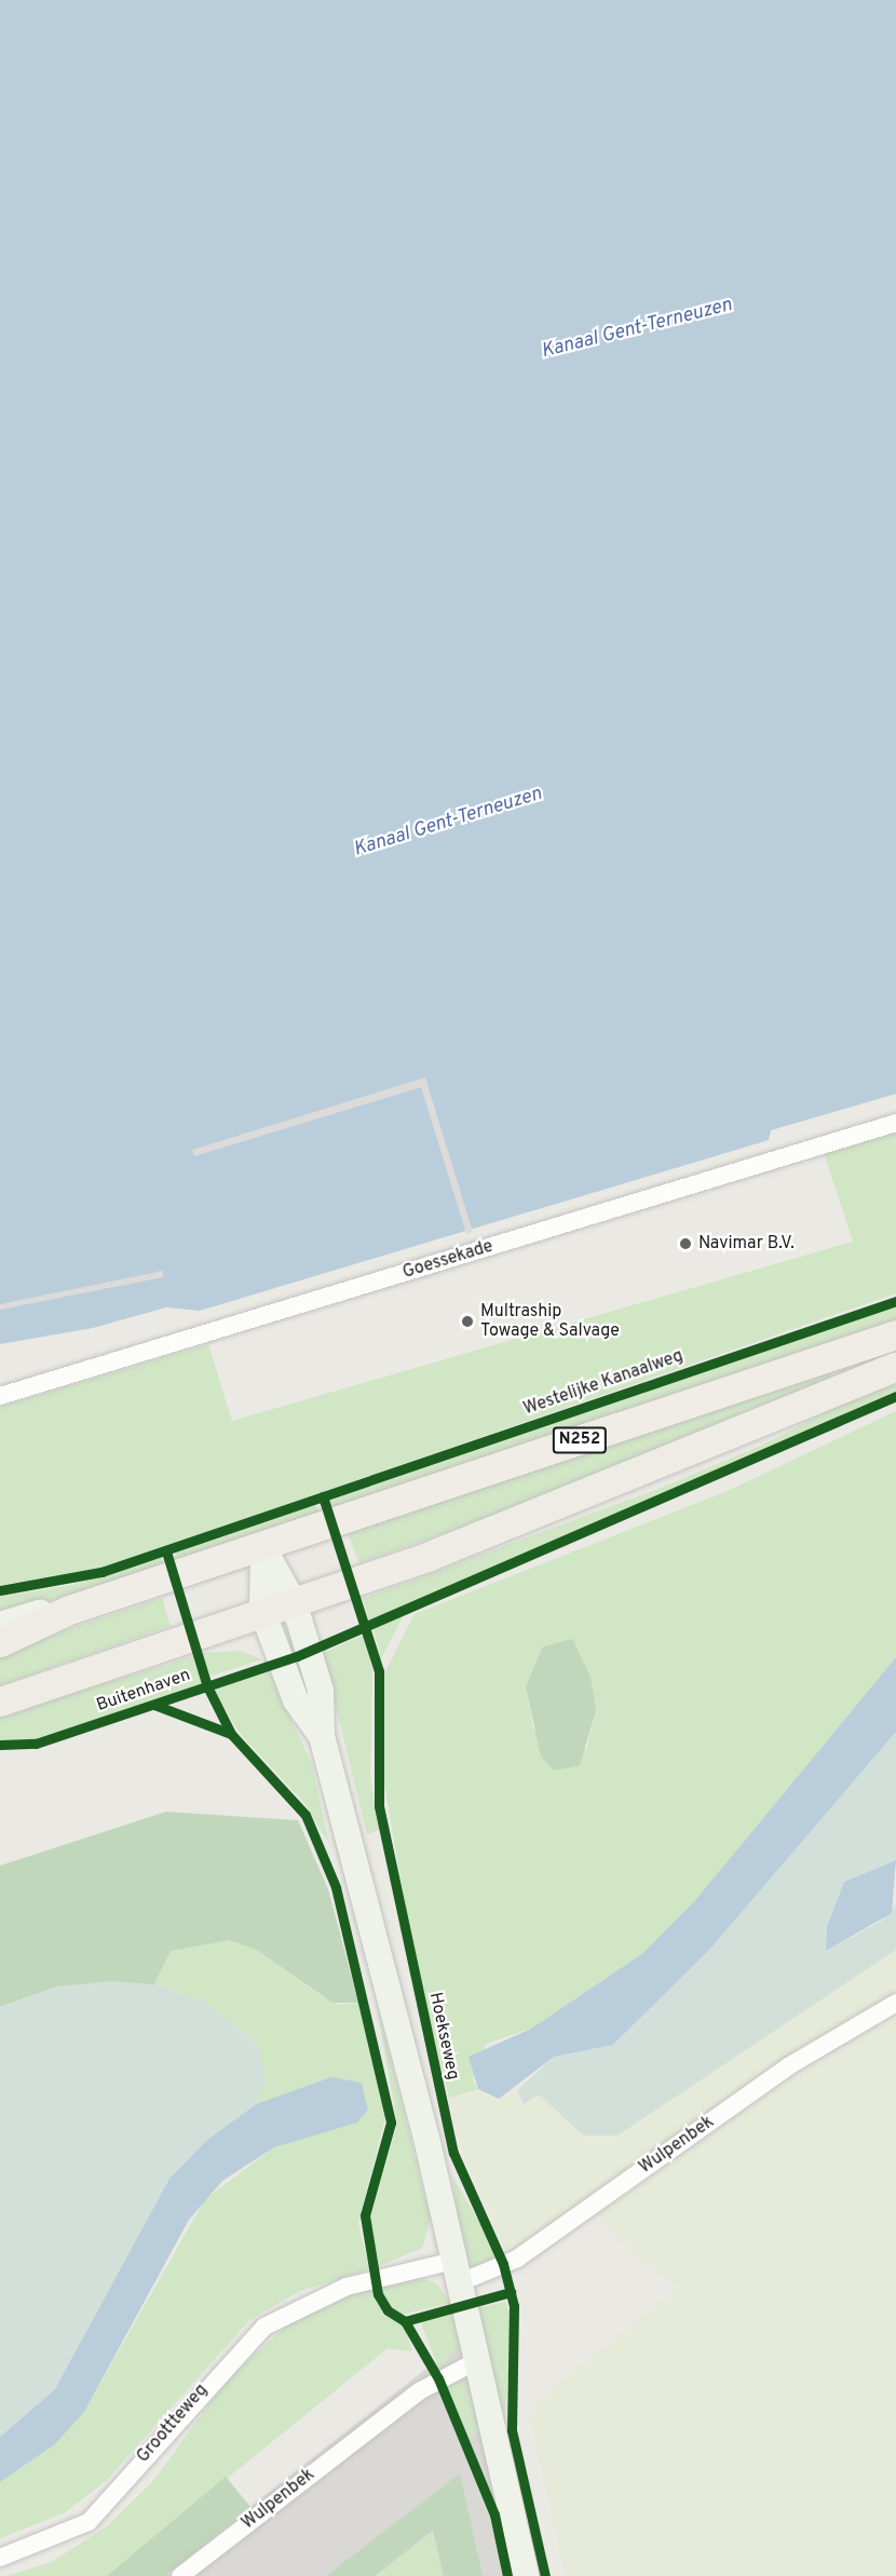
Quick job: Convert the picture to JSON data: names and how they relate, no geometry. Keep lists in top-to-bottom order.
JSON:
{
  "streets": {
    "main road": ["N252", "Buitenhaven"],
    "street": ["Goessekade", "Wulpenbek", "Groottteweg"],
    "cycle path": ["Westelijke Kanaalweg", "Hoekseweg"]
  },
  "crossings": [
    ["Wulpenbek", "Groottteweg"]
  ],
  "water": ["Kanaal Gent-Terneuzen"],
  "places": ["Navimar B.V.", "Multraship Towage & Salvage"]
}
